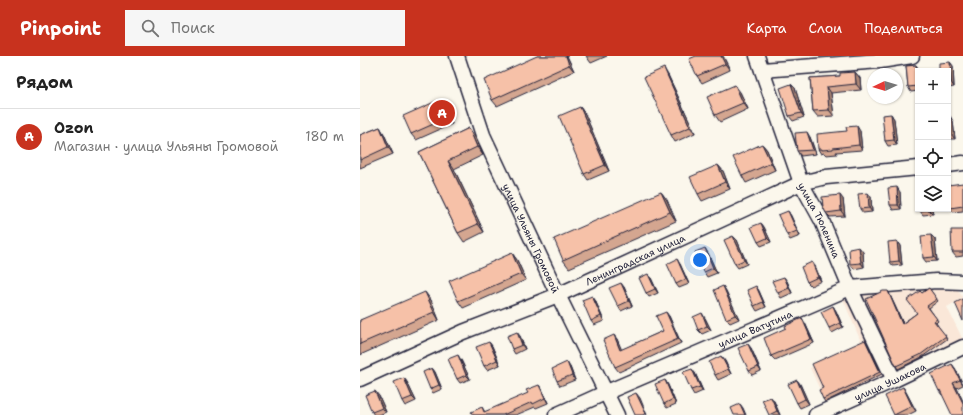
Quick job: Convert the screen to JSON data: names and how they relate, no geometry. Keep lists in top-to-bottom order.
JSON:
{
  "streets": {
    "street": [
      "улица Тюленина",
      "улица Ульяны Громовой",
      "Ленинградская улица",
      "улица Ватутина",
      "улица Ушакова"
    ]
  },
  "crossings": [
    ["улица Тюленина", "Ленинградская улица"],
    ["улица Тюленина", "улица Ватутина"],
    ["улица Тюленина", "улица Ушакова"],
    ["улица Ульяны Громовой", "Ленинградская улица"],
    ["улица Ульяны Громовой", "улица Ватутина"]
  ],
  "north": "left",
  "page": {
    "header": "Pinpoint",
    "search": "Поиск",
    "nav": ["Карта", "Слои", "Поделиться"],
    "heading": "Рядом",
    "map_buttons": ["+", "−"],
    "pins": "A",
    "list": [
      {
        "mark": "A",
        "name": "Ozon",
        "note": "Магазин · улица Ульяны Громовой",
        "value": "180 m"
      }
    ]
  }
}
